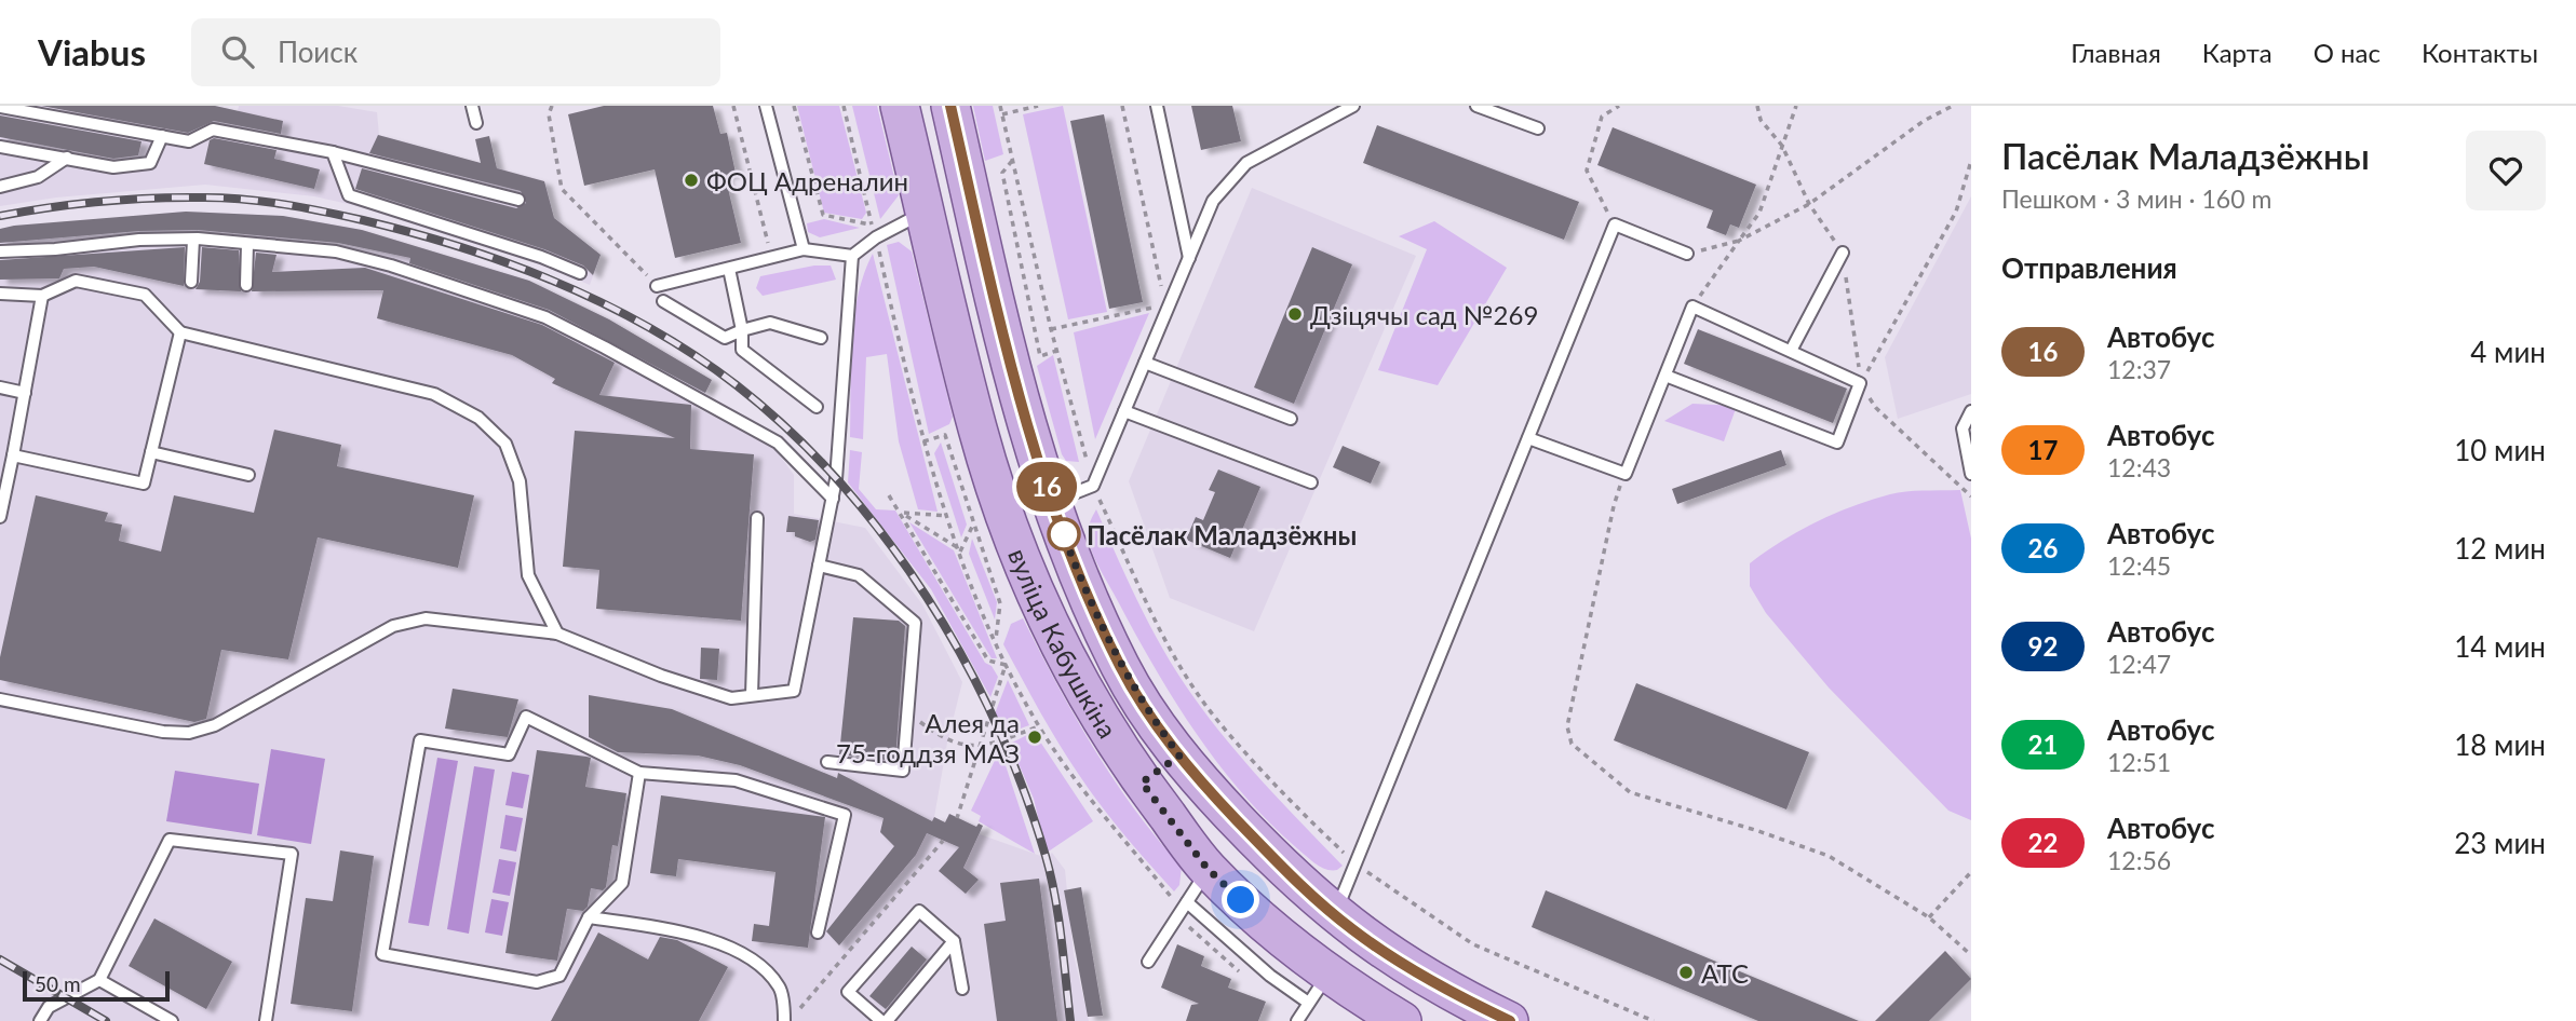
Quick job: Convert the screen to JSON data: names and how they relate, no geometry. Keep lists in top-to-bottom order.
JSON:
{
  "streets": {
    "main road": ["вуліца Кабушкіна"]
  },
  "places": [
    "ФОЦ Адреналин",
    "Дзіцячы сад №269",
    "Пасёлак Маладзёжны",
    "Алея да 75-годдзя МАЗ",
    "АТС"
  ],
  "lines": ["bus line 16"],
  "scale_bar": "50 m",
  "page": {
    "header": "Viabus",
    "search": "Поиск",
    "nav": [
      "Главная",
      "Карта",
      "О нас",
      "Контакты"
    ],
    "on_map": "16",
    "heading": [
      ["Пасёлак Маладзёжны", "Пешком · 3 мин · 160 m"],
      "Отправления"
    ],
    "list": [
      {
        "mark": "16",
        "name": "Автобус",
        "note": "12:37",
        "value": "4 мин"
      },
      {
        "mark": "17",
        "name": "Автобус",
        "note": "12:43",
        "value": "10 мин"
      },
      {
        "mark": "26",
        "name": "Автобус",
        "note": "12:45",
        "value": "12 мин"
      },
      {
        "mark": "92",
        "name": "Автобус",
        "note": "12:47",
        "value": "14 мин"
      },
      {
        "mark": "21",
        "name": "Автобус",
        "note": "12:51",
        "value": "18 мин"
      },
      {
        "mark": "22",
        "name": "Автобус",
        "note": "12:56",
        "value": "23 мин"
      }
    ],
    "scale": "50 m"
  }
}
